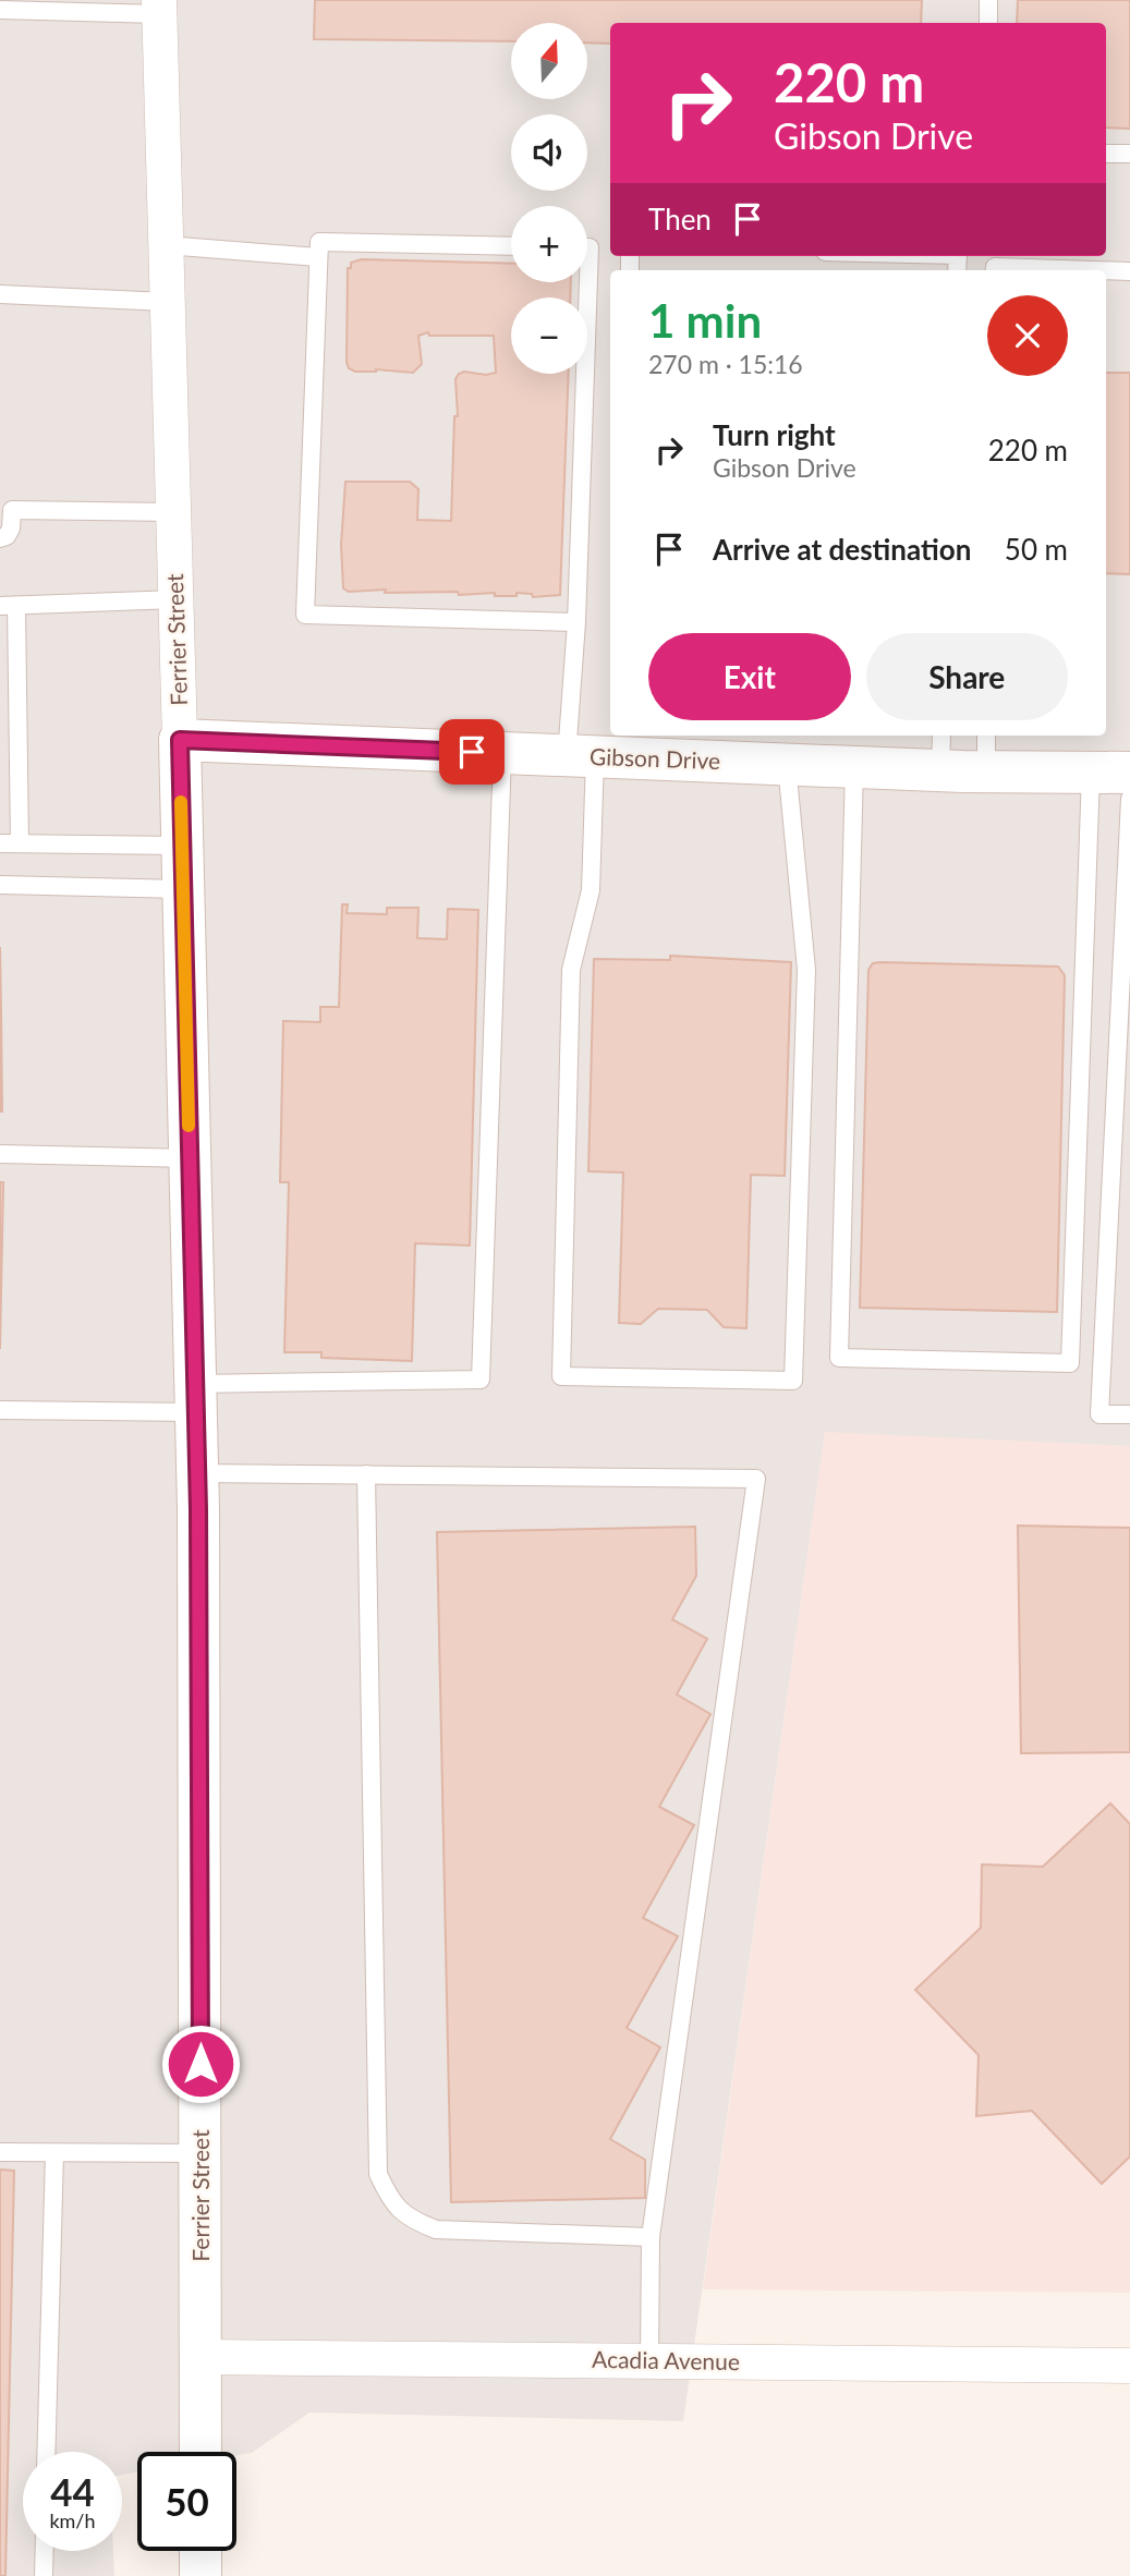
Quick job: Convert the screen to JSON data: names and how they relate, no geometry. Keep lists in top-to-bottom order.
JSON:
{
  "streets": {
    "main road": ["Ferrier Street", "Gibson Drive"],
    "street": ["Acadia Avenue"]
  },
  "crossings": [
    ["Ferrier Street", "Gibson Drive"],
    ["Ferrier Street", "Acadia Avenue"]
  ],
  "north": "top",
  "page": {
    "map_buttons": ["+", "−"],
    "turn": ["220 m", "Gibson Drive"],
    "then": "Then",
    "heading": ["1 min", "270 m · 15:16"],
    "list": [
      {
        "name": "Turn right",
        "note": "Gibson Drive",
        "value": "220 m"
      },
      {
        "name": "Arrive at destination",
        "value": "50 m"
      }
    ],
    "buttons": ["Exit", "Share"],
    "speed": "44 km/h",
    "limit": "50"
  }
}
